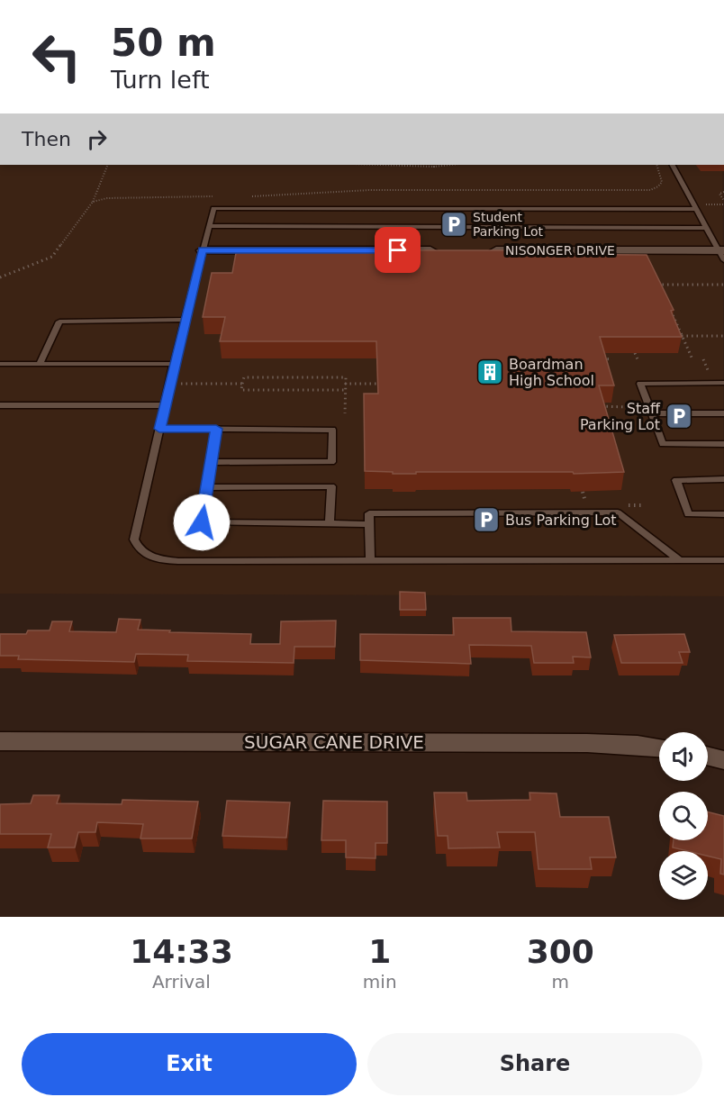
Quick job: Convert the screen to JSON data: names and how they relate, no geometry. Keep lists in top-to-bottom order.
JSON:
{
  "streets": {
    "street": ["NISONGER DRIVE", "SUGAR CANE DRIVE"]
  },
  "places": {
    "parking": ["Student Parking Lot", "Staff Parking Lot", "Bus Parking Lot"],
    "building": ["Boardman High School"]
  },
  "page": {
    "turn": ["50 m", "Turn left"],
    "then": "Then",
    "eta": [
      "14:33",
      "Arrival",
      "1",
      "min",
      "300",
      "m"
    ],
    "buttons": ["Exit", "Share"]
  }
}
